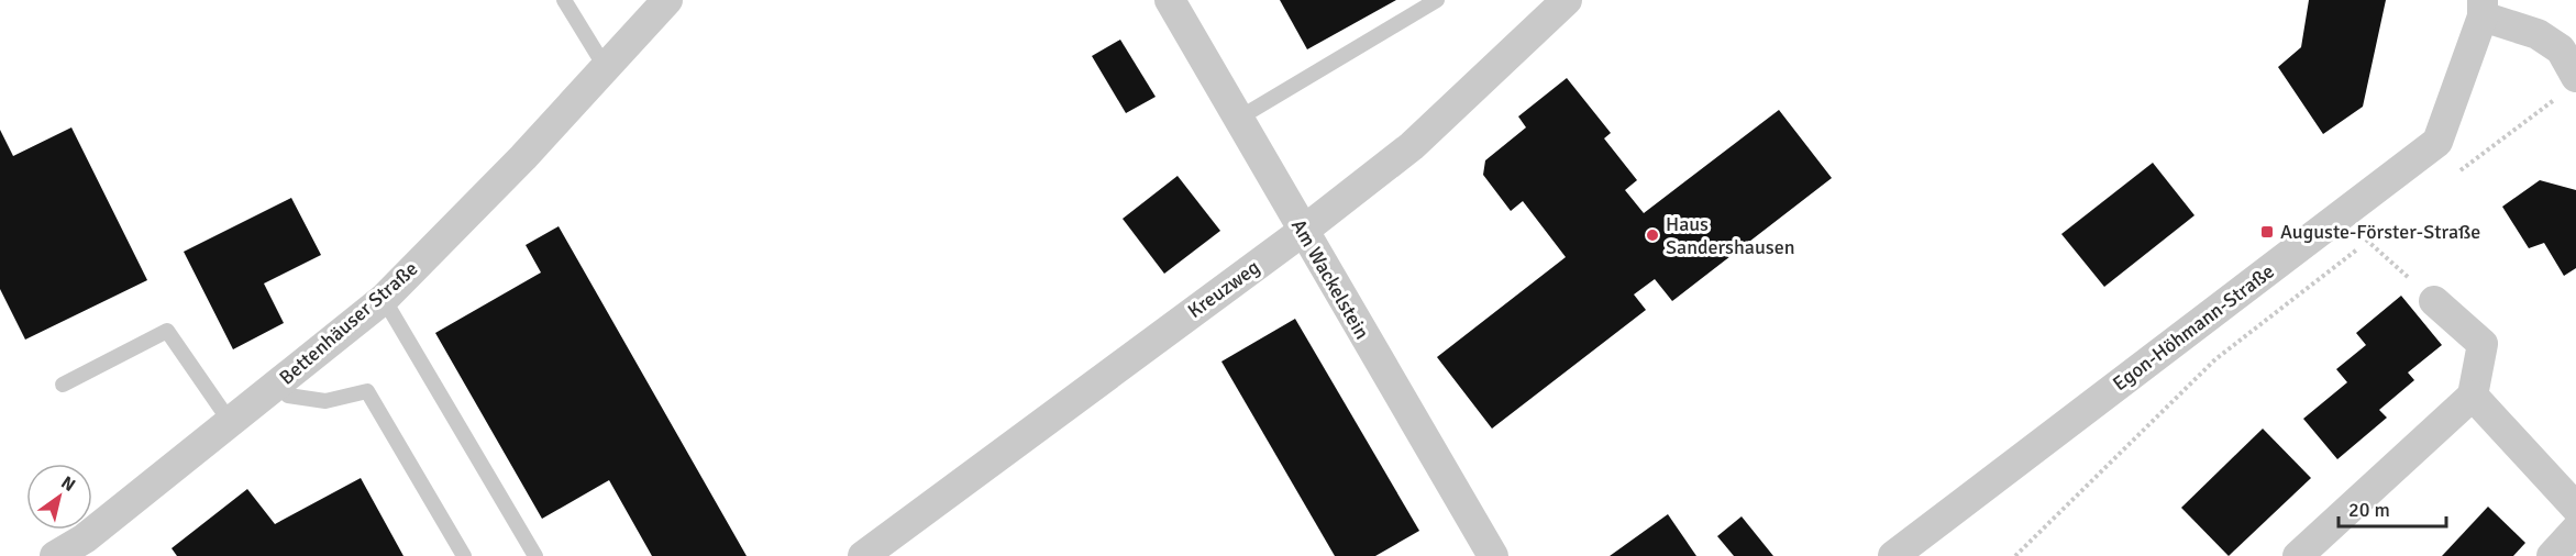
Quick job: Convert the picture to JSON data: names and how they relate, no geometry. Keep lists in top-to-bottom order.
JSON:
{
  "streets": {
    "street": [
      "Am Wackelstein",
      "Kreuzweg",
      "Bettenhäuser Straße",
      "Egon-Höhmann-Straße"
    ]
  },
  "crossings": [
    ["Am Wackelstein", "Kreuzweg"]
  ],
  "places": {
    "transit": ["Auguste-Förster-Straße"],
    "other": ["Haus Sandershausen"]
  },
  "scale_bar": "20 m",
  "north": "top right"
}
